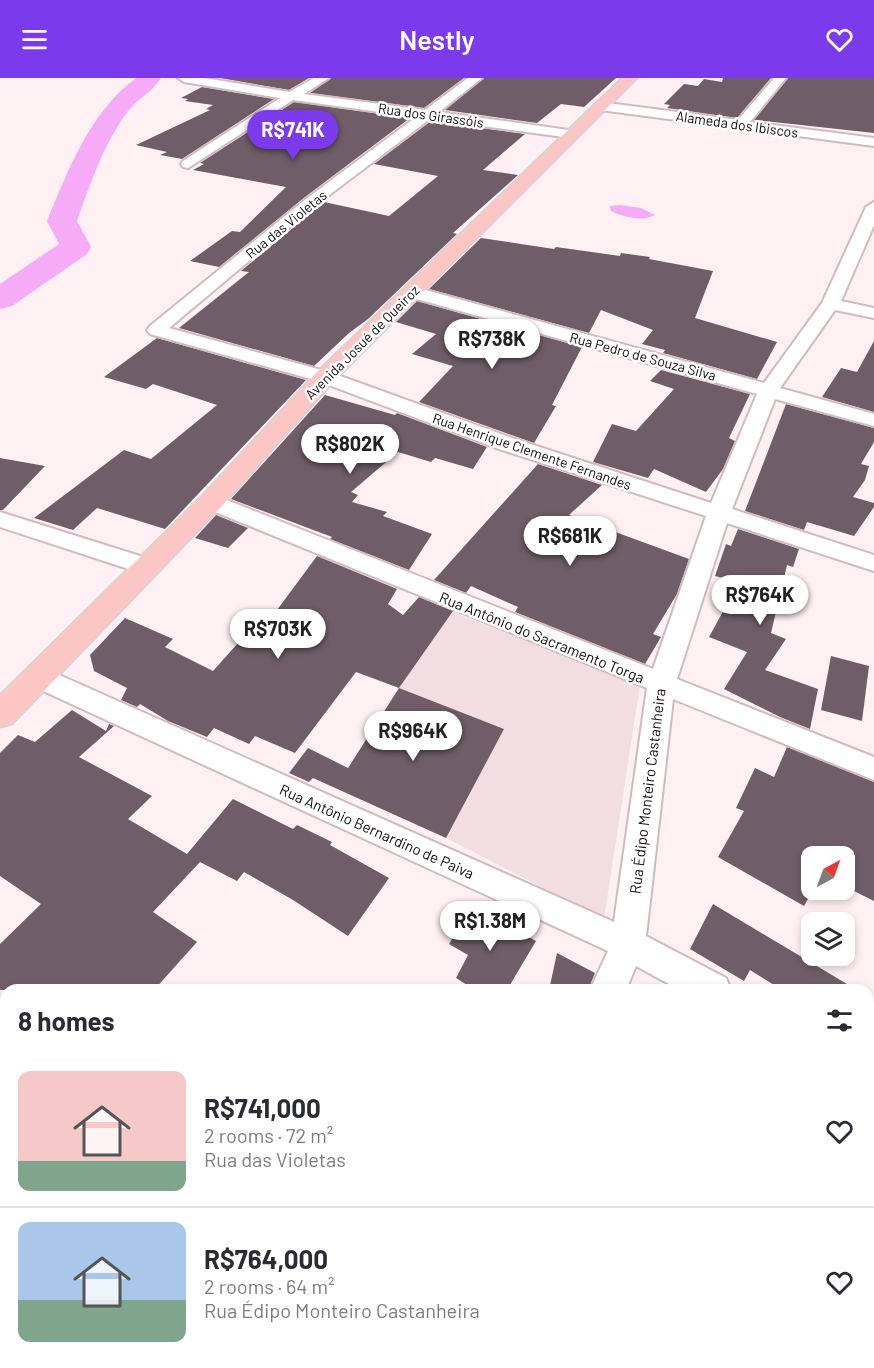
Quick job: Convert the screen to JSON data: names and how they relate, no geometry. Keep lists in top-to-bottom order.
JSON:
{
  "streets": {
    "main road": ["Avenida Josué de Queiroz"],
    "street": [
      "Rua dos Girassóis",
      "Alameda dos Ibiscos",
      "Rua das Violetas",
      "Rua Pedro de Souza Silva",
      "Rua Henrique Clemente Fernandes",
      "Rua Antônio do Sacramento Torga",
      "Rua Édipo Monteiro Castanheira",
      "Rua Antônio Bernardino de Paiva"
    ]
  },
  "crossings": [
    ["Rua dos Girassóis", "Rua das Violetas"],
    ["Rua dos Girassóis", "Avenida Josué de Queiroz"],
    ["Alameda dos Ibiscos", "Avenida Josué de Queiroz"],
    ["Rua das Violetas", "Rua Henrique Clemente Fernandes"],
    ["Avenida Josué de Queiroz", "Rua Pedro de Souza Silva"],
    ["Avenida Josué de Queiroz", "Rua Henrique Clemente Fernandes"],
    ["Avenida Josué de Queiroz", "Rua Antônio do Sacramento Torga"],
    ["Avenida Josué de Queiroz", "Rua Antônio Bernardino de Paiva"],
    ["Rua Pedro de Souza Silva", "Rua Édipo Monteiro Castanheira"],
    ["Rua Henrique Clemente Fernandes", "Rua Édipo Monteiro Castanheira"],
    ["Rua Antônio do Sacramento Torga", "Rua Édipo Monteiro Castanheira"],
    ["Rua Édipo Monteiro Castanheira", "Rua Antônio Bernardino de Paiva"]
  ],
  "north": "top right",
  "page": {
    "header": "Nestly",
    "price": [
      "R$741K",
      "R$738K",
      "R$802K",
      "R$681K",
      "R$764K",
      "R$703K",
      "R$964K",
      "R$1.38M"
    ],
    "heading": "8 homes",
    "list": [
      {
        "name": "R$741,000",
        "note": "2 rooms · 72 m² · Rua das Violetas"
      },
      {
        "name": "R$764,000",
        "note": "2 rooms · 64 m² · Rua Édipo Monteiro Castanheira"
      }
    ]
  }
}
